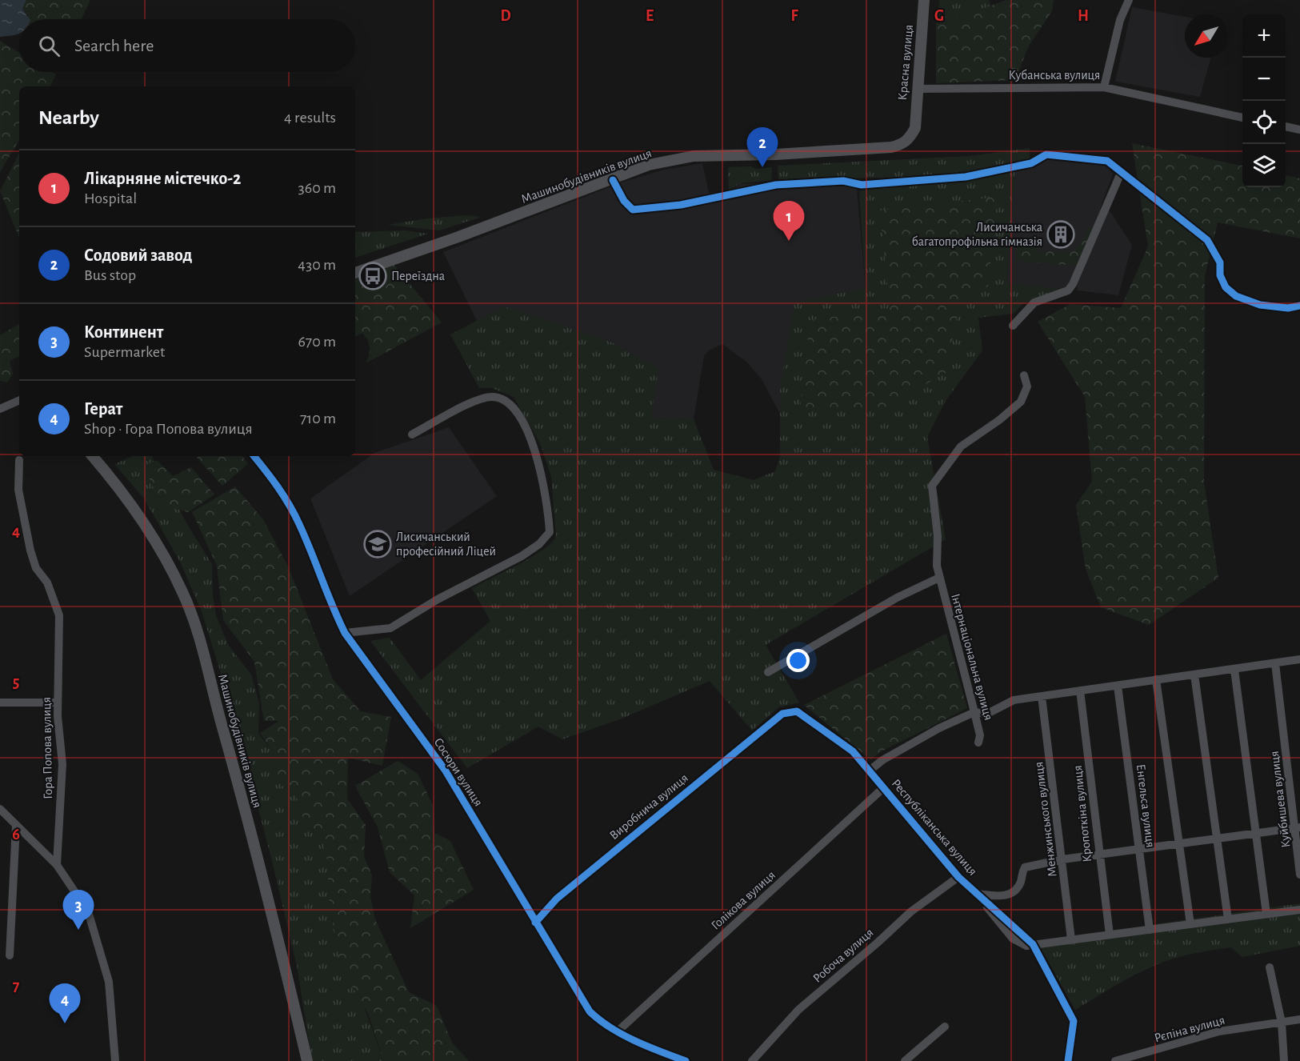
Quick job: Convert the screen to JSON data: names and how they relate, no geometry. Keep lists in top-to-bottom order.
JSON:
{
  "streets": {
    "main road": ["Красна вулиця", "Машинобудівників вулиця"],
    "street": [
      "Кубанська вулиця",
      "Інтернаціональна вулиця",
      "Гора Попова вулиця",
      "Сосюри вулиця",
      "Куйбишева вулиця",
      "Енгельса вулиця",
      "Виробнича вулиця",
      "Кропоткіна вулиця",
      "Менжинського вулиця",
      "Республіканська вулиця",
      "Голікова вулиця",
      "Робоча вулиця",
      "Рєпіна вулиця"
    ]
  },
  "crossings": [
    ["Красна вулиця", "Кубанська вулиця"],
    ["Красна вулиця", "Машинобудівників вулиця"],
    ["Сосюри вулиця", "Виробнича вулиця"],
    ["Сосюри вулиця", "Голікова вулиця"],
    ["Виробнича вулиця", "Республіканська вулиця"],
    ["Республіканська вулиця", "Голікова вулиця"],
    ["Республіканська вулиця", "Робоча вулиця"]
  ],
  "places": {
    "building": ["Лисичанська багатопрофільна гімназія"],
    "bus stop": ["Переїздна"],
    "school or university": ["Лисичанський професійний Ліцей"]
  },
  "north": "bottom left",
  "page": {
    "map_buttons": ["+", "−"],
    "search": "Search here",
    "heading": ["Nearby", "4 results"],
    "pins": [
      "2",
      "1",
      "3",
      "4"
    ],
    "list": [
      {
        "mark": "1",
        "name": "Лікарняне містечко-2",
        "note": "Hospital",
        "value": "360 m"
      },
      {
        "mark": "2",
        "name": "Содовий завод",
        "note": "Bus stop",
        "value": "430 m"
      },
      {
        "mark": "3",
        "name": "Континент",
        "note": "Supermarket",
        "value": "670 m"
      },
      {
        "mark": "4",
        "name": "Герат",
        "note": "Shop · Гора Попова вулиця",
        "value": "710 m"
      }
    ]
  },
  "grid": {
    "columns": [
      "D",
      "E",
      "F",
      "G",
      "H"
    ],
    "rows": [
      "4",
      "5",
      "6",
      "7"
    ]
  }
}
